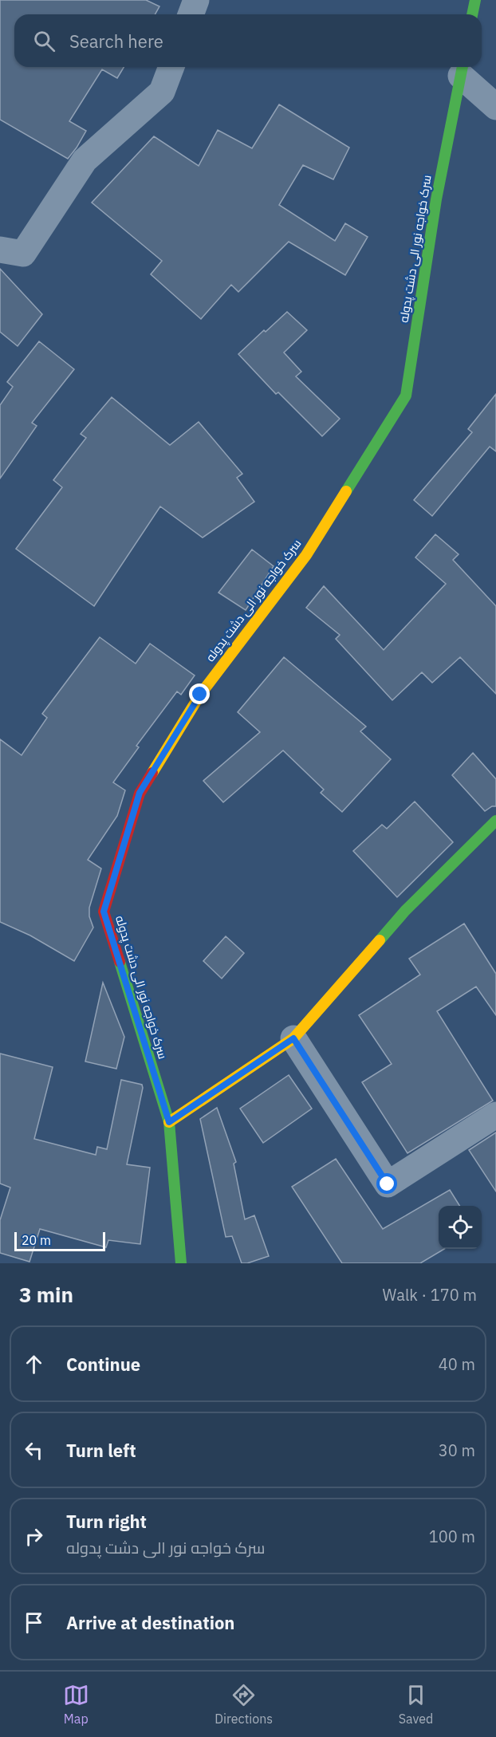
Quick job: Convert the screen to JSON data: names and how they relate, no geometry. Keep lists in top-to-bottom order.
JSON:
{
  "streets": {
    "main road": ["سرک خواجه نور الی دشت پدوله"]
  },
  "scale_bar": "20 m",
  "page": {
    "search": "Search here",
    "scale": "20 m",
    "heading": ["3 min", "Walk · 170 m"],
    "list": [
      ["Continue", "40 m"],
      ["Turn left", "30 m"],
      ["Turn right", "سرک خواجه نور الی دشت پدوله", "100 m"],
      "Arrive at destination"
    ],
    "nav": ["Map", "Directions", "Saved"]
  }
}
